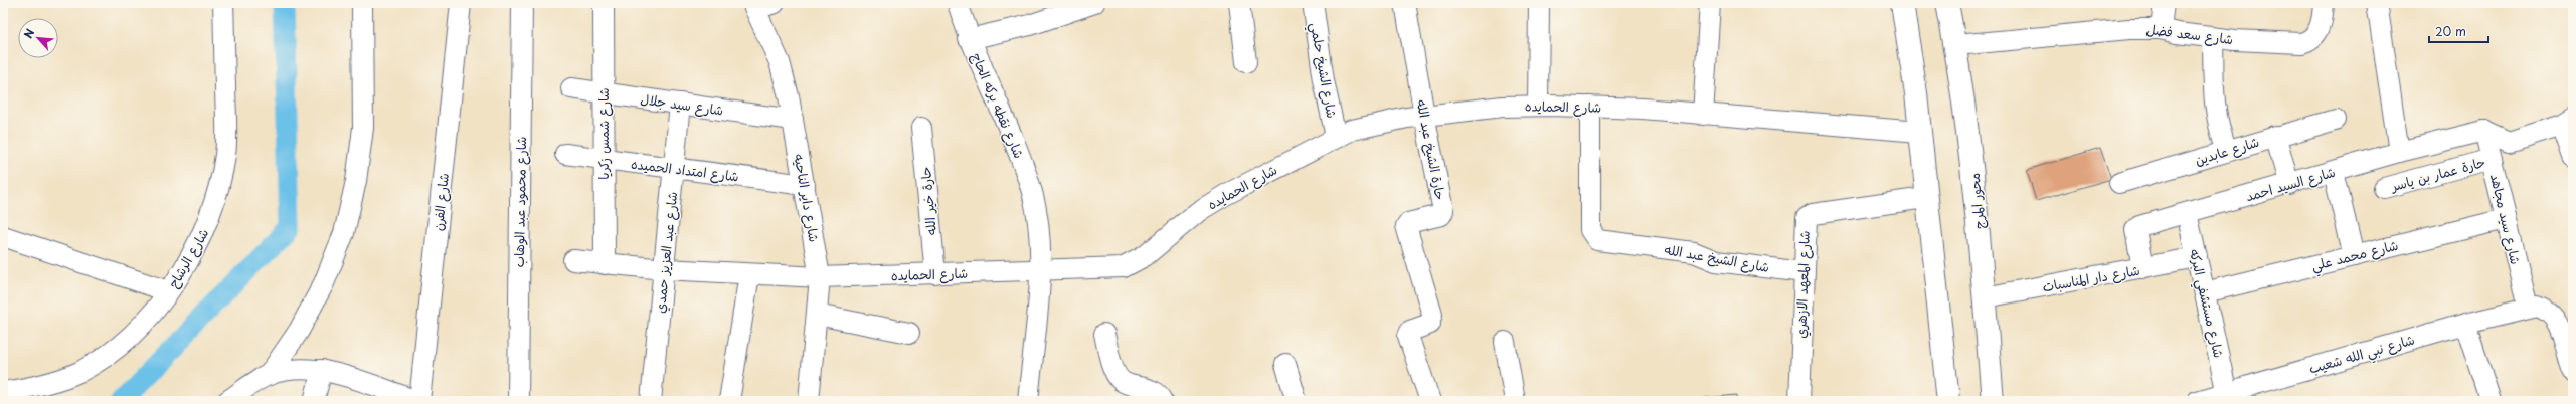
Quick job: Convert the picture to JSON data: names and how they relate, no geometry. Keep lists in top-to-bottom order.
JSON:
{
  "streets": {
    "main road": ["محور المرج"],
    "street": [
      "شارع سعد فضل",
      "شارع الشيخ حلمي",
      "شارع سيد جلال",
      "شارع نقطه بركه الحاج",
      "شارع الحمايده",
      "شارع شمس زكريا",
      "حارة الشيخ عبد الله",
      "شارع عابدين",
      "شارع امتداد الحميده",
      "حارة عمار بن ياسر",
      "شارع السيد احمد",
      "شارع داير الناحيه",
      "حارة خير الله",
      "شارع الفرن",
      "شارع محمود عبد الوهاب",
      "شارع سيد مجاهد",
      "شارع عبد العزيز حمدي",
      "شارع محمد علي",
      "شارع الرشاح",
      "شارع الشيخ عبد الله",
      "شارع دار المناسبات",
      "شارع المعهد الازهري",
      "شارع مستشفي البركه",
      "شارع نبي الله شعيب"
    ]
  },
  "crossings": [
    ["شارع سعد فضل", "محور المرج"],
    ["شارع الشيخ حلمي", "شارع الحمايده"],
    ["شارع سيد جلال", "شارع شمس زكريا"],
    ["شارع سيد جلال", "شارع داير الناحيه"],
    ["شارع سيد جلال", "شارع عبد العزيز حمدي"],
    ["شارع نقطه بركه الحاج", "شارع الحمايده"],
    ["شارع الحمايده", "شارع شمس زكريا"],
    ["شارع الحمايده", "حارة الشيخ عبد الله"],
    ["شارع الحمايده", "شارع داير الناحيه"],
    ["شارع الحمايده", "حارة خير الله"],
    ["شارع الحمايده", "شارع عبد العزيز حمدي"],
    ["شارع الحمايده", "شارع الشيخ عبد الله"],
    ["شارع شمس زكريا", "شارع امتداد الحميده"],
    ["شارع امتداد الحميده", "شارع داير الناحيه"],
    ["شارع امتداد الحميده", "شارع عبد العزيز حمدي"],
    ["حارة عمار بن ياسر", "شارع سيد مجاهد"],
    ["شارع السيد احمد", "شارع سيد مجاهد"],
    ["شارع السيد احمد", "شارع دار المناسبات"],
    ["شارع السيد احمد", "شارع مستشفي البركه"],
    ["محور المرج", "شارع دار المناسبات"],
    ["شارع سيد مجاهد", "شارع محمد علي"],
    ["شارع سيد مجاهد", "شارع نبي الله شعيب"],
    ["شارع محمد علي", "شارع مستشفي البركه"],
    ["شارع الشيخ عبد الله", "شارع المعهد الازهري"],
    ["شارع دار المناسبات", "شارع مستشفي البركه"],
    ["شارع مستشفي البركه", "شارع نبي الله شعيب"]
  ],
  "scale_bar": "20 m",
  "north": "top left"
}
